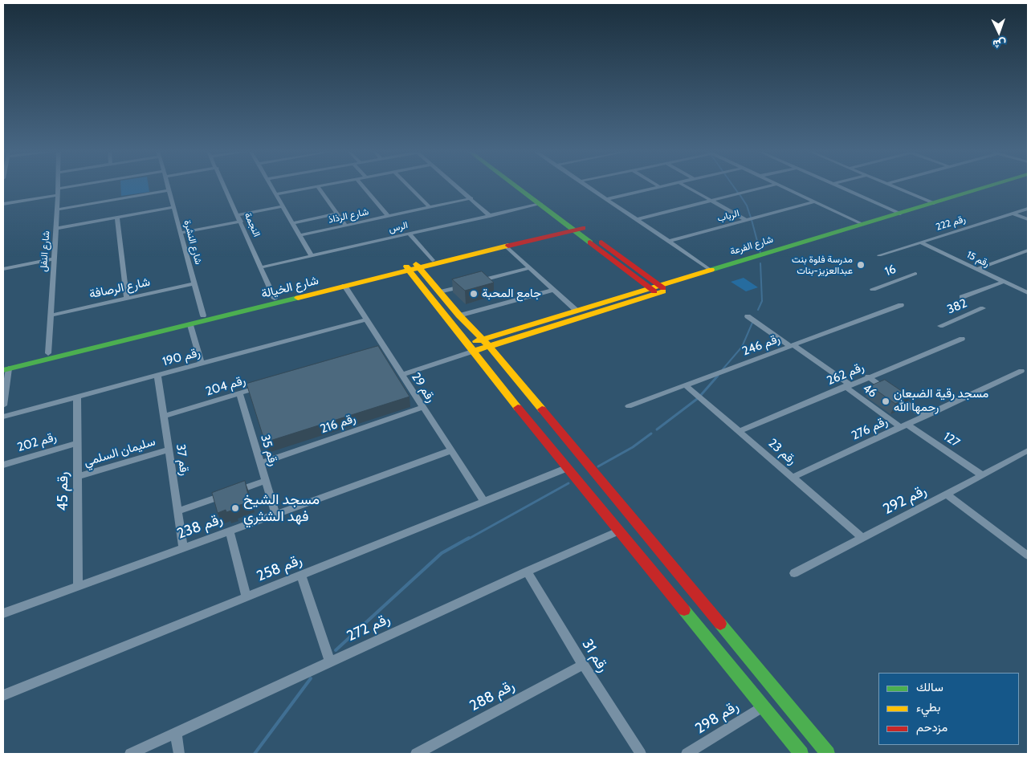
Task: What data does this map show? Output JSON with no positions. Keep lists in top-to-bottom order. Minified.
{"streets":{"street":["شارع الرذاذ","الرباب","رقم 222","النجمة","الرس","شارع النشرة","شارع الفرعة","شارع النفل","رقم 15","16","شارع الخيالة","شارع الرصافة","382","رقم 246","رقم 190","رقم 262","رقم 204","رقم 29","46","رقم 216","رقم 276","127","رقم 202","رقم 35","سليمان السلمي","رقم 23","رقم 37","رقم 45","رقم 292","رقم 238","رقم 258","رقم 272","رقم 31","رقم 288","رقم 298"]},"crossings":[["رقم 222","رقم 15"],["النجمة","الرس"],["النجمة","شارع الخيالة"],["شارع النشرة","شارع الخيالة"],["شارع النشرة","شارع الرصافة"],["شارع النفل","شارع الخيالة"],["شارع النفل","شارع الرصافة"],["شارع الخيالة","رقم 29"],["رقم 246","46"],["رقم 246","رقم 23"],["رقم 190","رقم 29"],["رقم 190","رقم 37"],["رقم 190","رقم 45"],["رقم 262","46"],["رقم 262","رقم 23"],["رقم 204","رقم 35"],["رقم 204","رقم 37"],["رقم 29","رقم 216"],["رقم 29","رقم 238"],["رقم 29","رقم 258"],["46","رقم 276"],["46","127"],["رقم 216","رقم 35"],["رقم 276","127"],["رقم 276","رقم 23"],["127","رقم 292"],["رقم 202","رقم 45"],["رقم 35","رقم 238"],["سليمان السلمي","رقم 37"],["سليمان السلمي","رقم 45"],["رقم 23","رقم 292"],["رقم 37","رقم 238"],["رقم 45","رقم 238"],["رقم 272","رقم 31"],["رقم 31","رقم 288"]],"places":["مدرسة فلوة بنت عبدالعزيز-بنات","جامع المحبة","مسجد رقية الضبعان رحمها الله","مسجد الشيخ فهد الشثري"],"legend":["سالك","بطيء","مزدحم"],"north":"bottom"}
